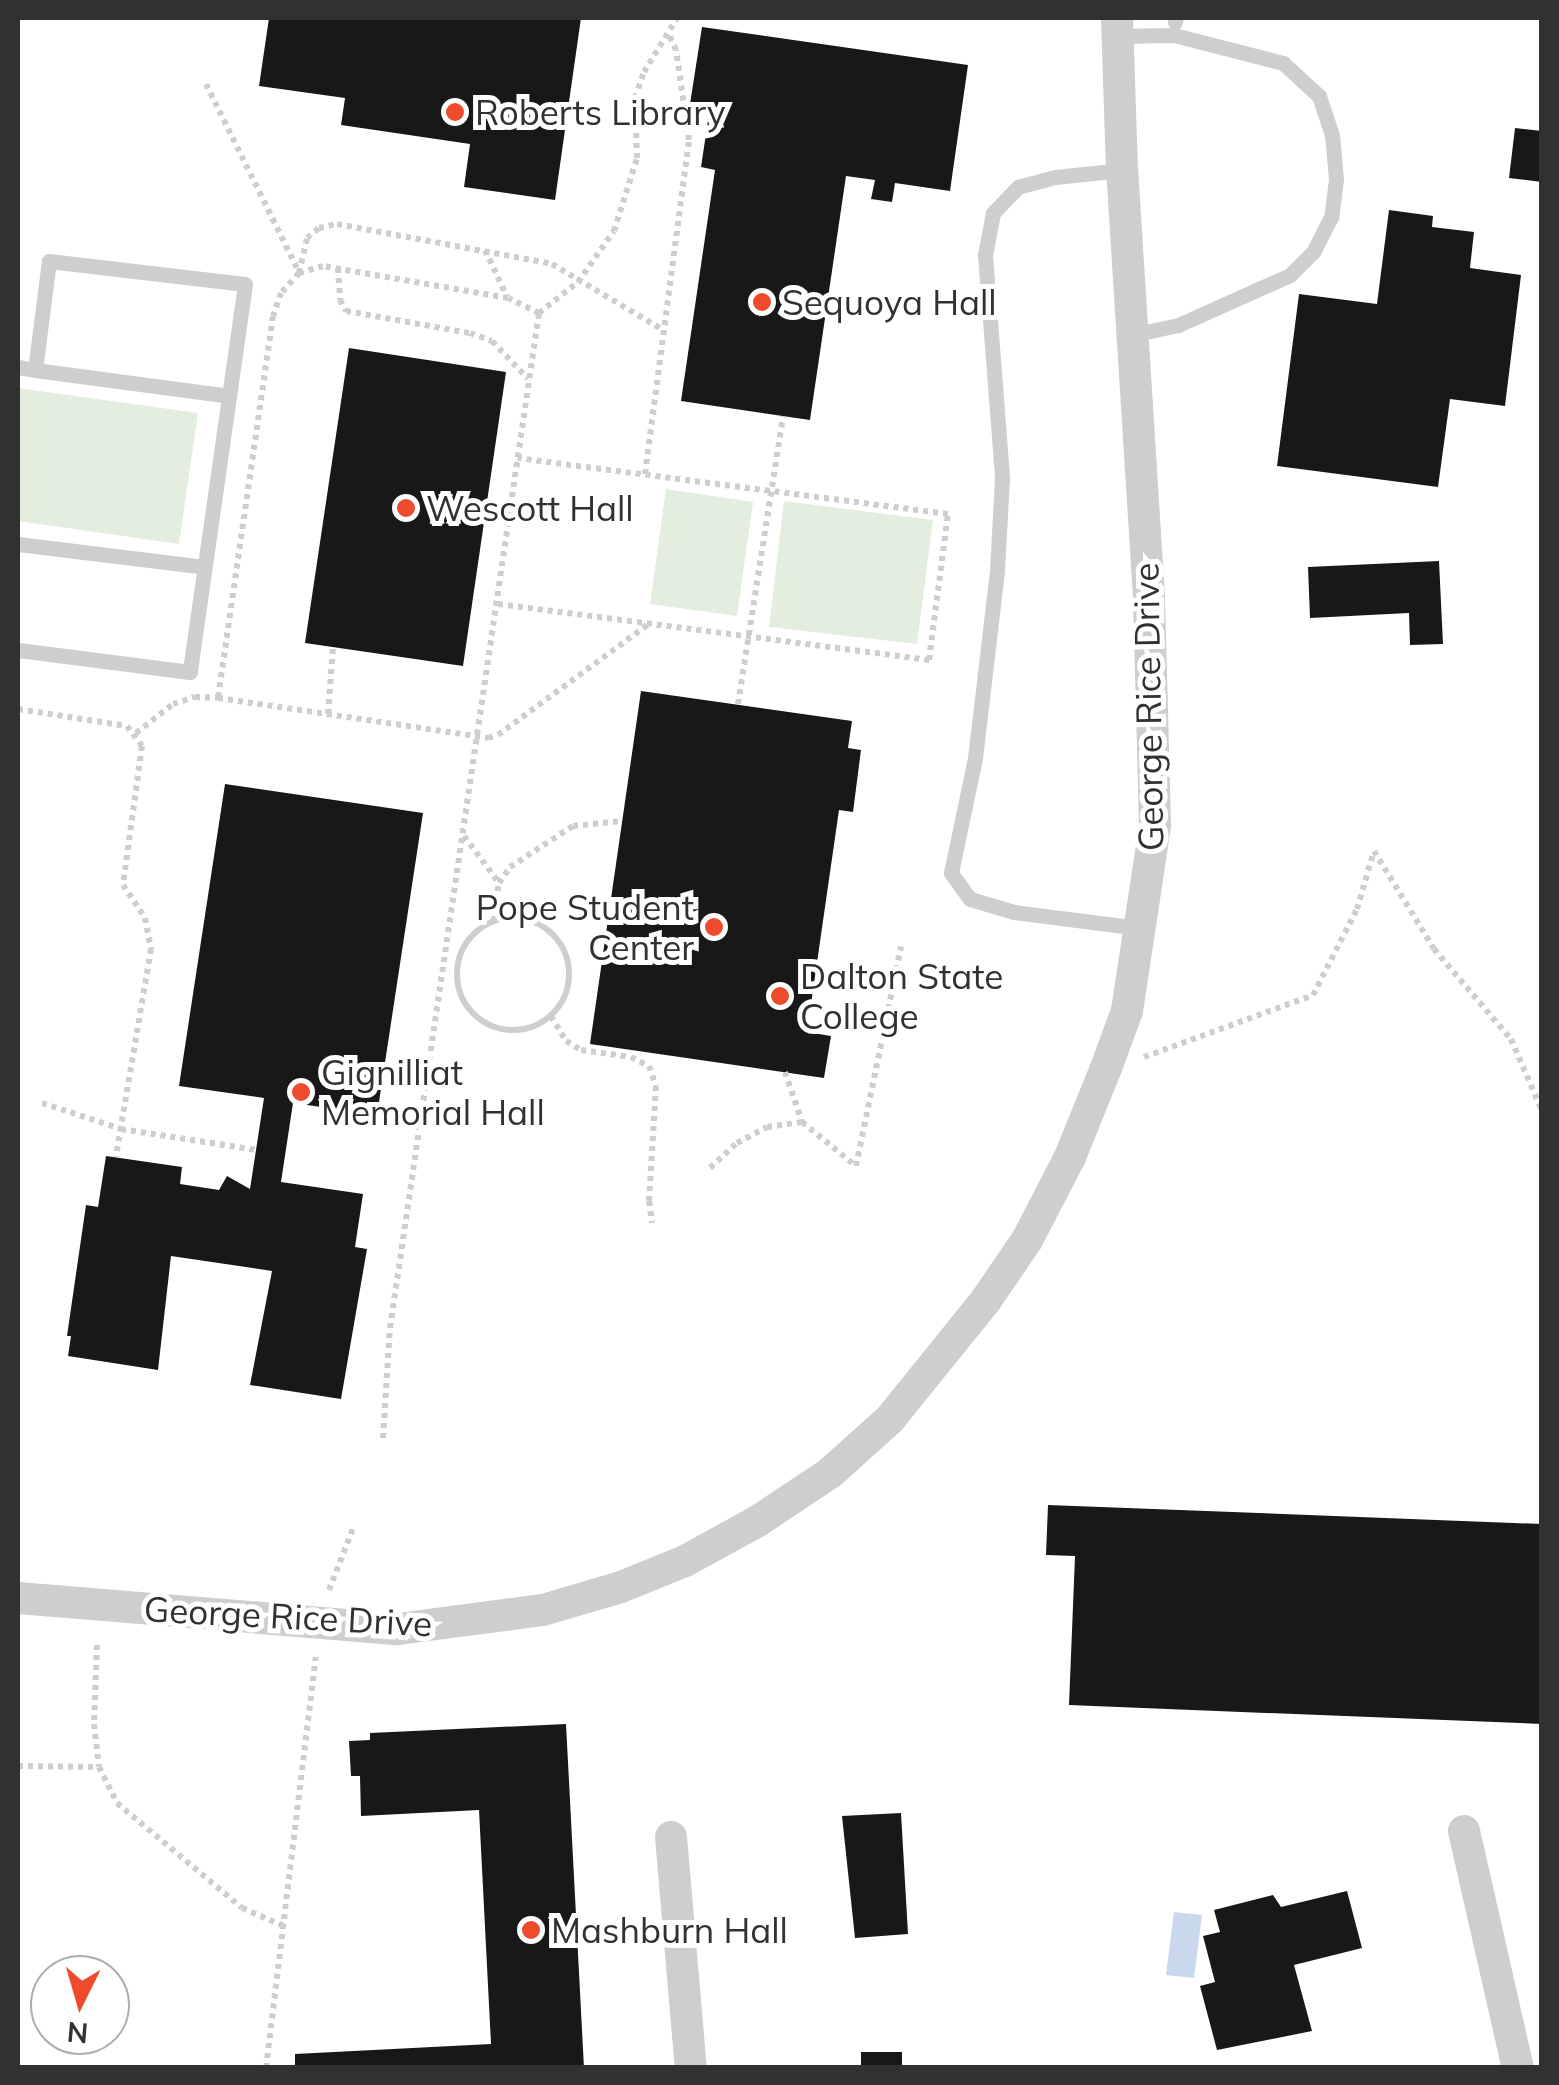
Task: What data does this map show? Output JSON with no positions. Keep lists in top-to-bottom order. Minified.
{"streets":{"street":["George Rice Drive"]},"places":["Roberts Library","Sequoya Hall","Wescott Hall","Pope Student Center","Dalton State College","Gignilliat Memorial Hall","Mashburn Hall"],"north":"bottom"}
